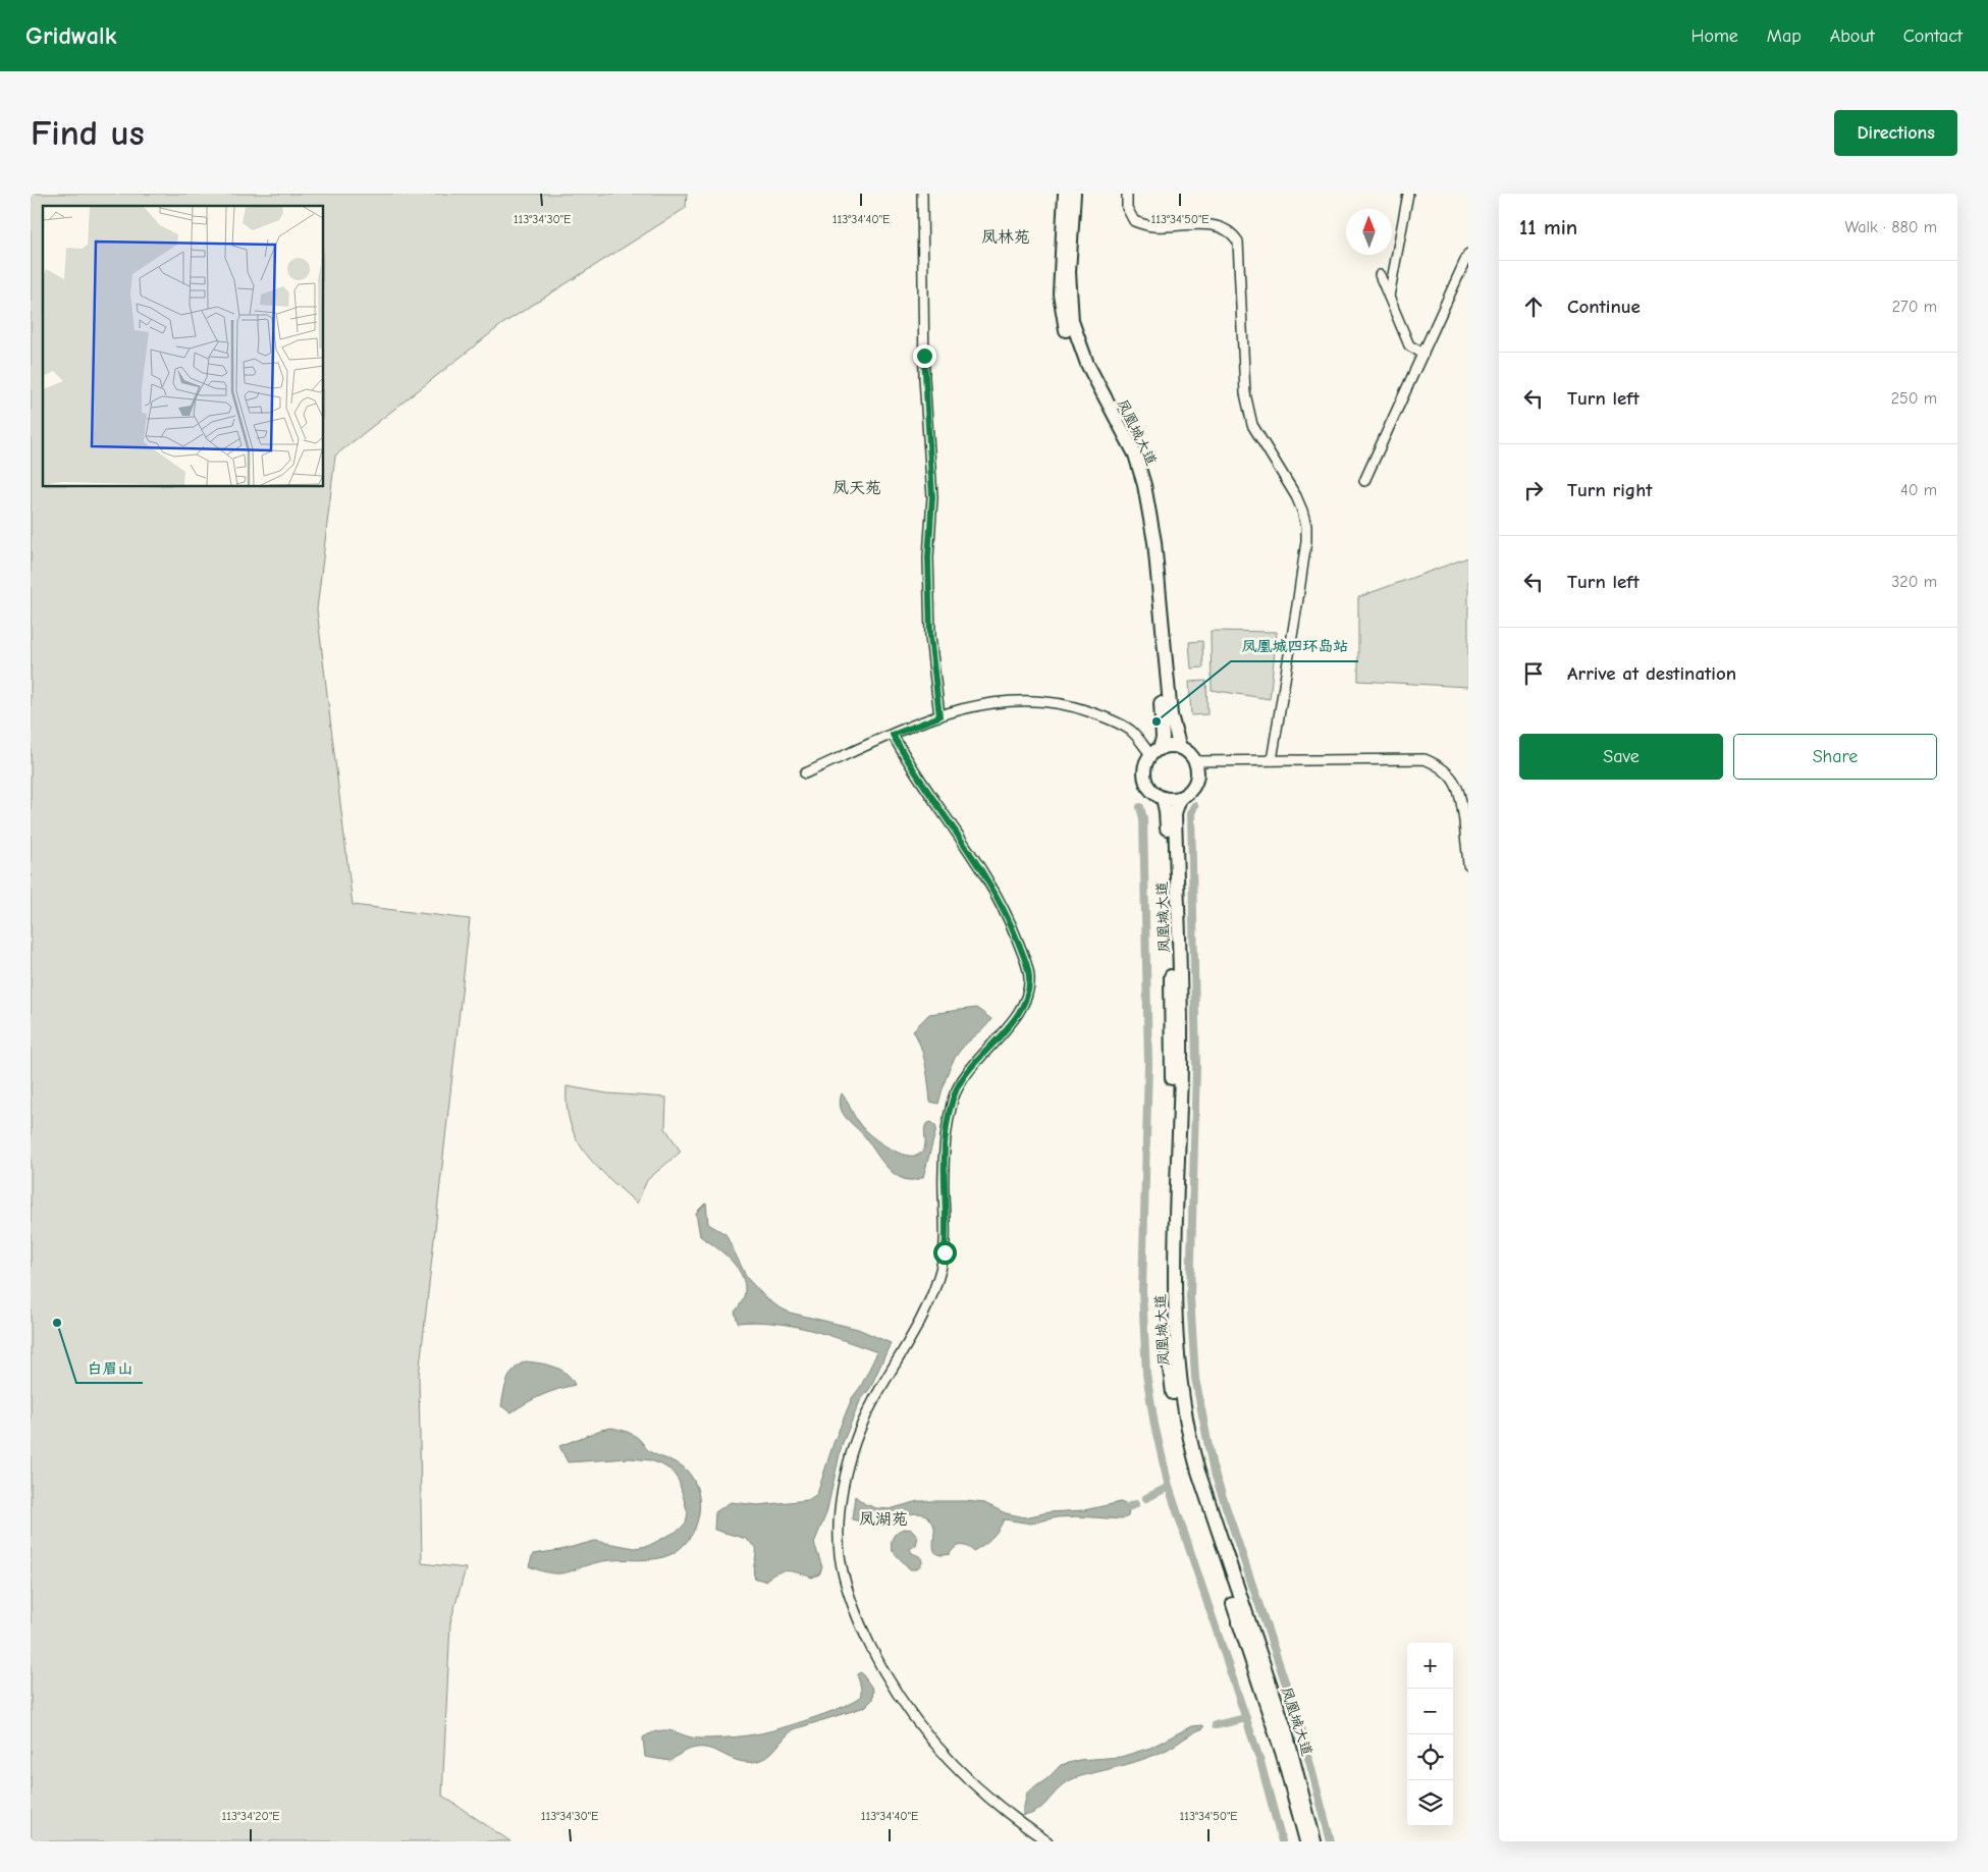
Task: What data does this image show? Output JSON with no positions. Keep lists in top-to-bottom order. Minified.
{"streets":{"main road":["凤凰城大道"]},"districts":["凤林苑","凤天苑","凤湖苑"],"places":["凤凰城四环岛站","白眉山"],"north":"top","page":{"header":"Gridwalk","nav":["Home","Map","About","Contact"],"buttons":["Directions",["Save","Share"]],"title":"Find us","heading":["11 min","Walk · 880 m"],"list":[["Continue","270 m"],["Turn left","250 m"],["Turn right","40 m"],["Turn left","320 m"],"Arrive at destination"],"map_buttons":["+","−"]},"coordinates":["113°34'30\"E","113°34'40\"E","113°34'50\"E","113°34'20\"E"]}
